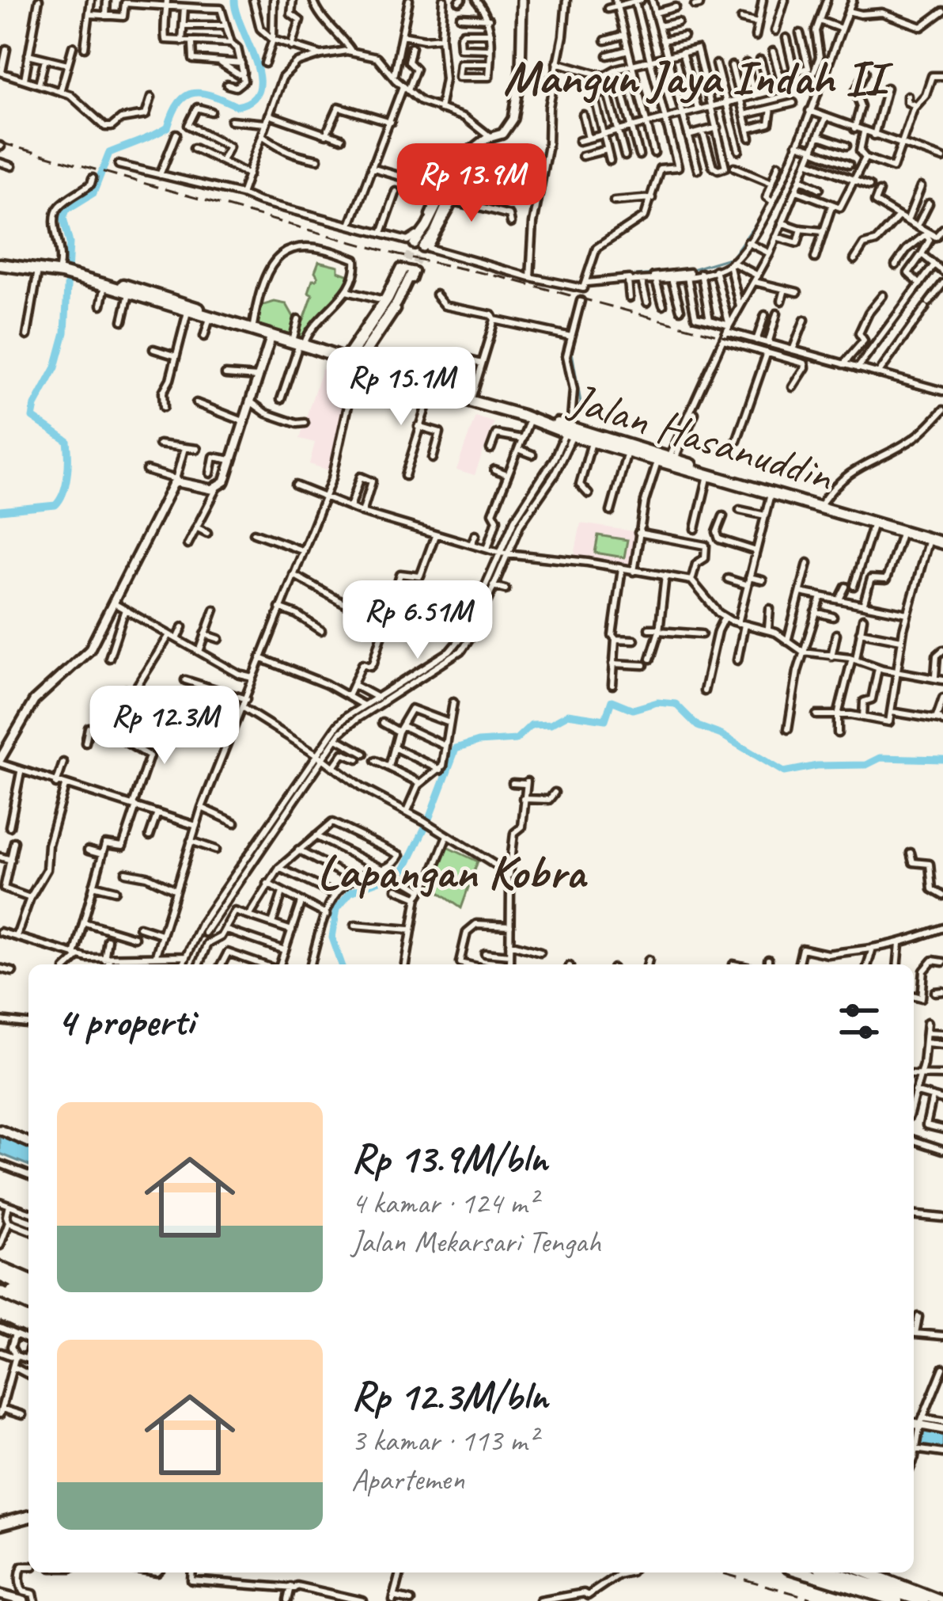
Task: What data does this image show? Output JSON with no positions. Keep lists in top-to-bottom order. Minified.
{"streets":{"highway":["Jalan Hasanuddin"]},"districts":["Mangun Jaya Indah II","Lapangan Kobra"],"page":{"price":["Rp 13.9M","Rp 15.1M","Rp 6.51M","Rp 12.3M"],"heading":"4 properti","list":[{"name":"Rp 13.9M/bln","note":"4 kamar · 124 m² · Jalan Mekarsari Tengah"},{"name":"Rp 12.3M/bln","note":"3 kamar · 113 m² · Apartemen"}]}}
